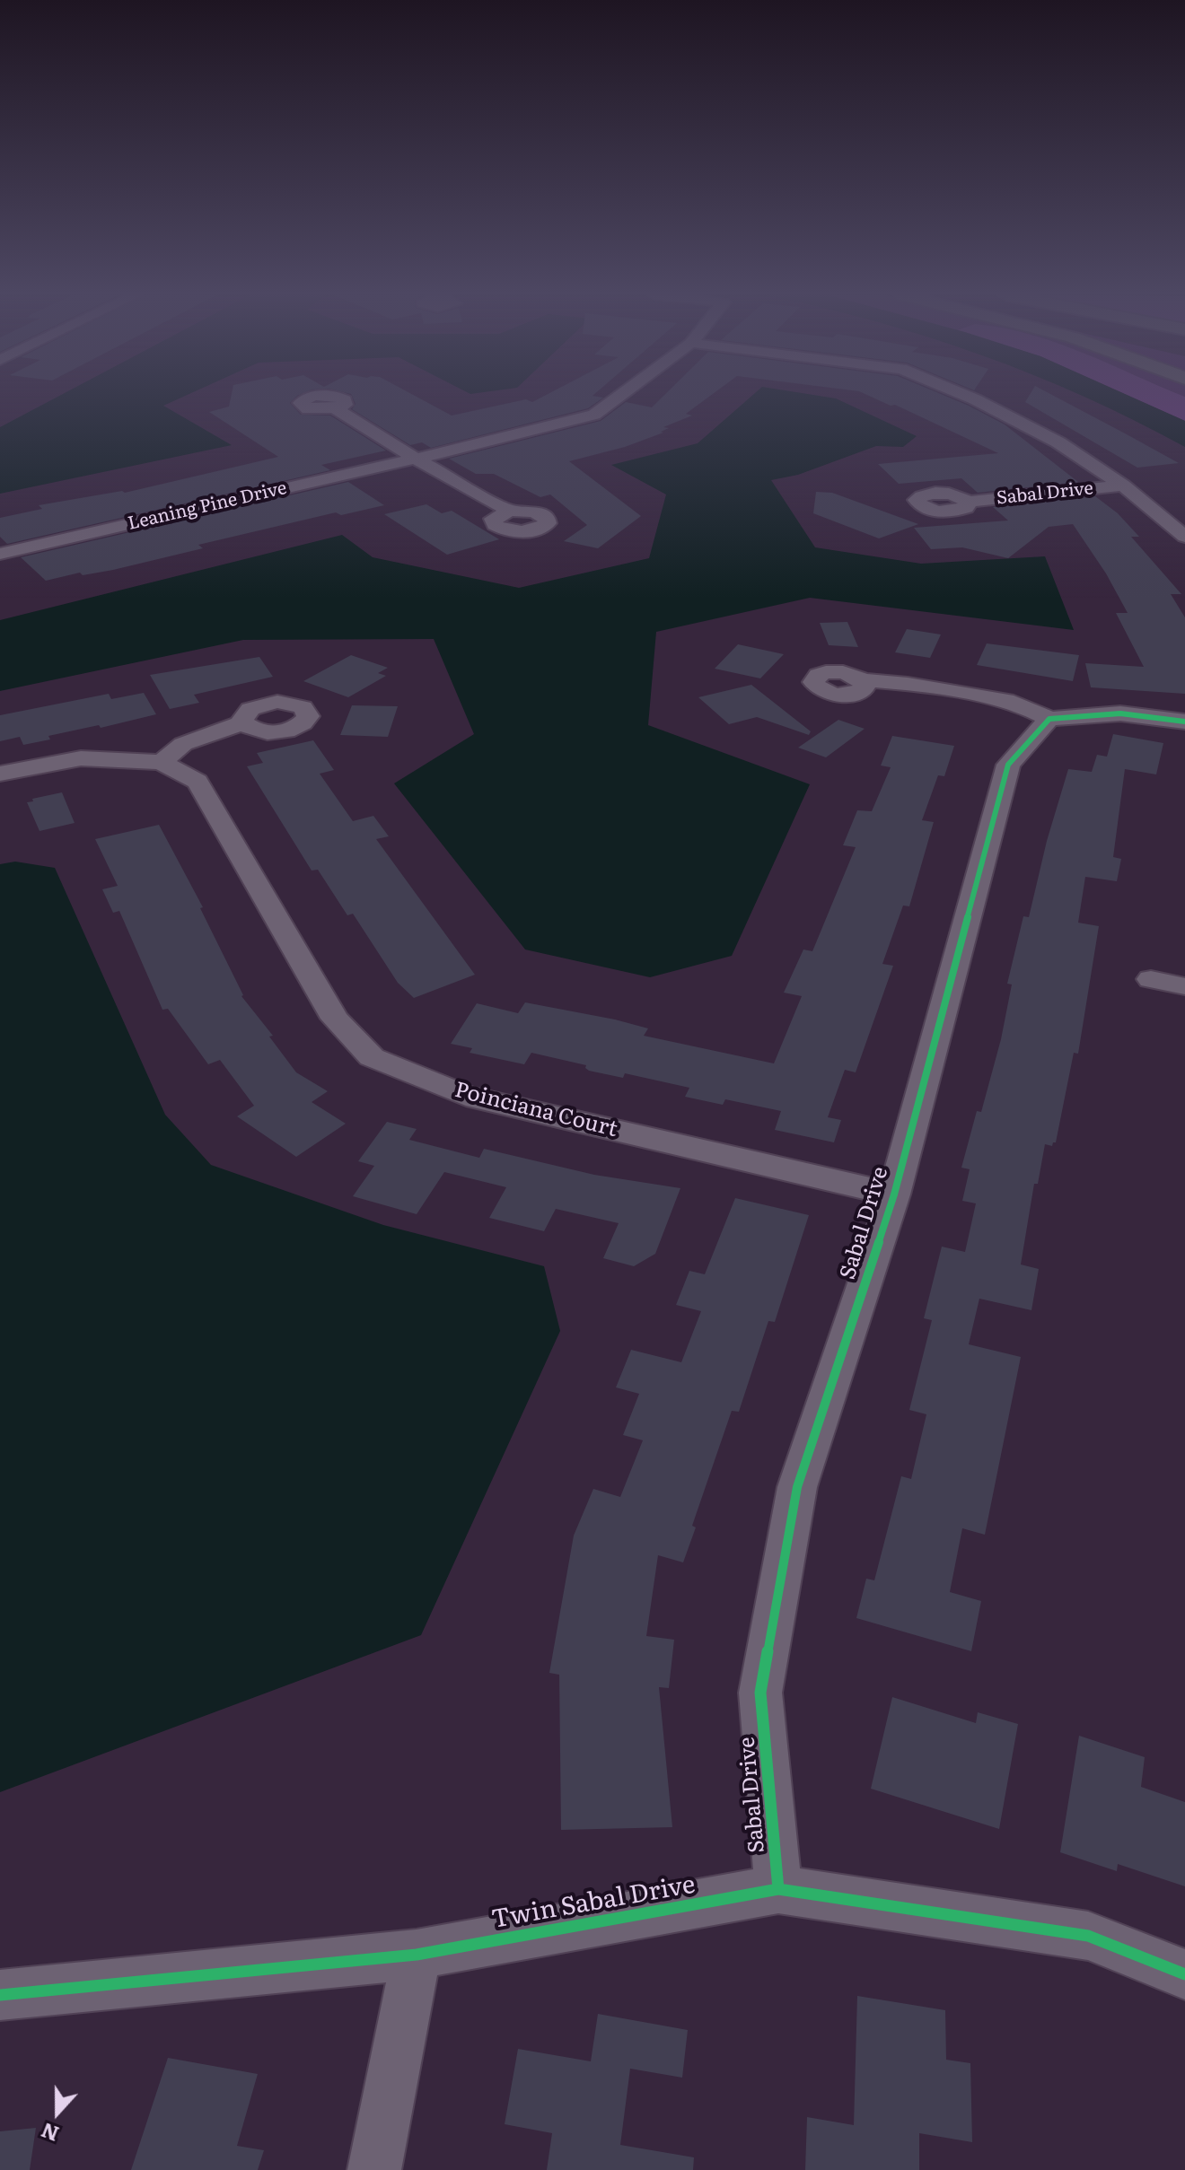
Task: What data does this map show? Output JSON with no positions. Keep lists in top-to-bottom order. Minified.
{"streets":{"street":["Sabal Drive","Leaning Pine Drive","Poinciana Court","Twin Sabal Drive"]},"crossings":[["Sabal Drive","Poinciana Court"],["Sabal Drive","Twin Sabal Drive"]],"north":"bottom"}
